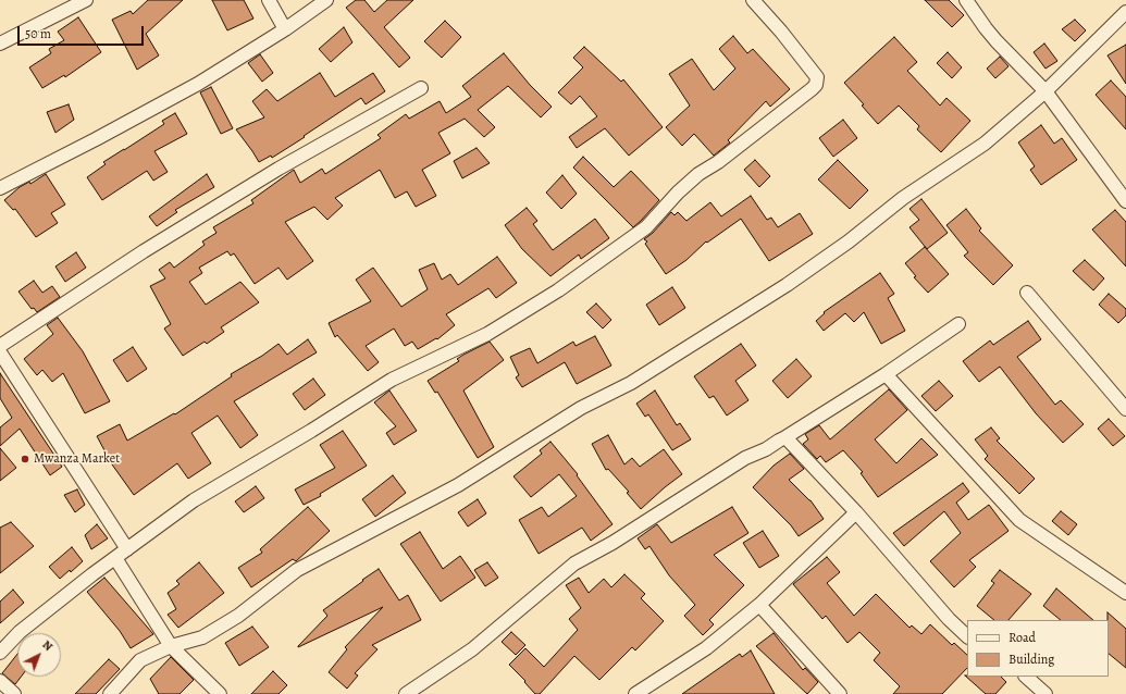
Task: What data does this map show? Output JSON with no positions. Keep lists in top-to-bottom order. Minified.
{"places":["Mwanza Market"],"legend":["Road","Building"],"scale_bar":"50 m","north":"top right"}
